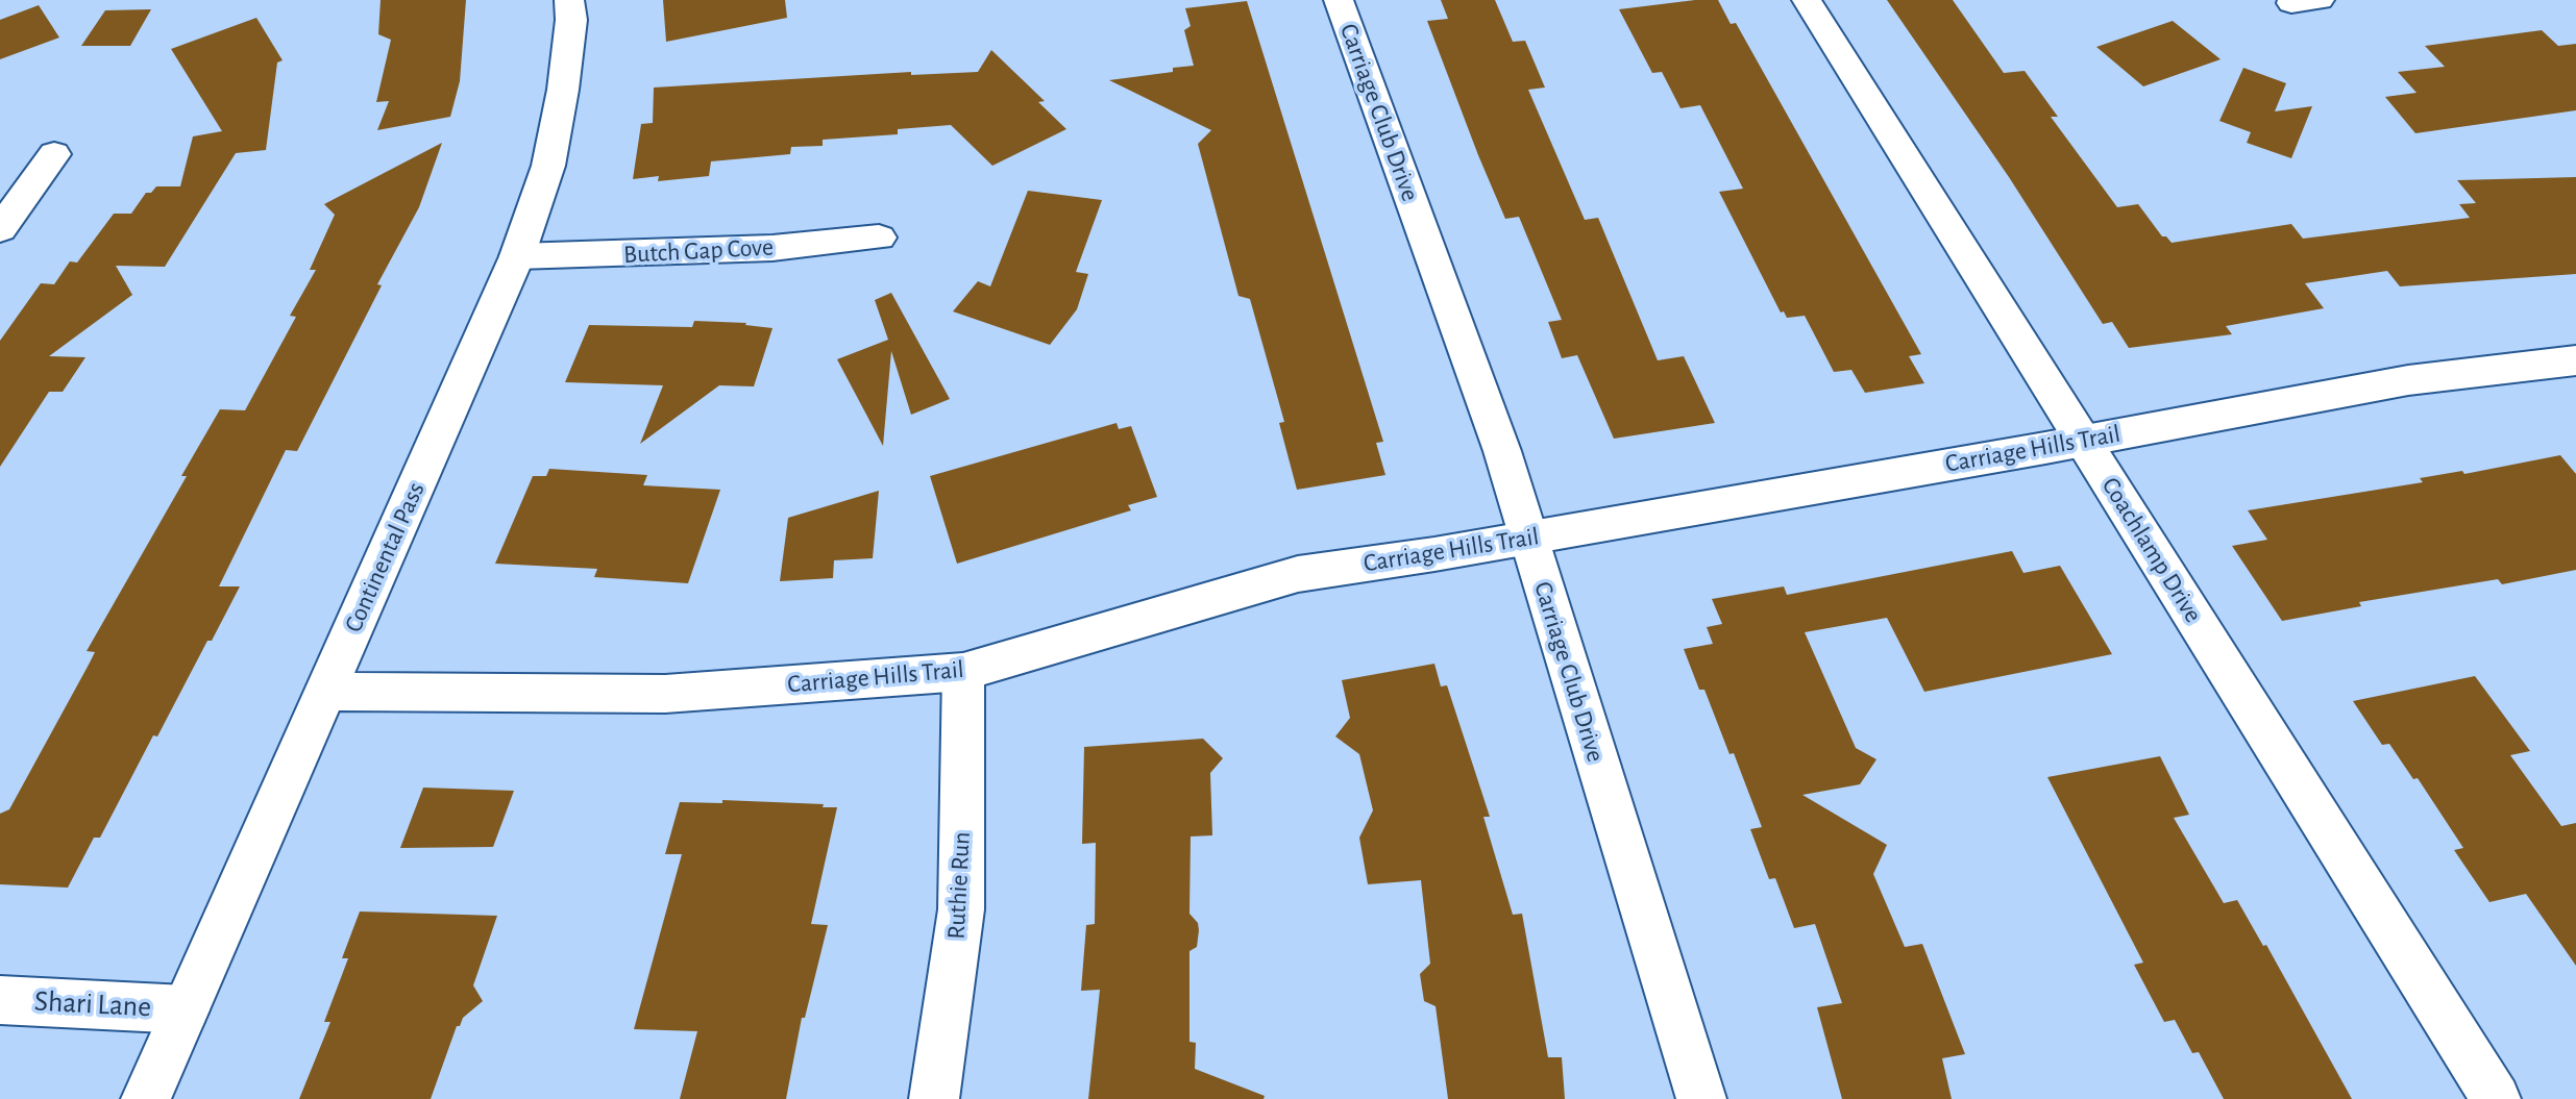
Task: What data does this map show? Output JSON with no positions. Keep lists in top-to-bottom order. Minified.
{"streets":{"street":["Carriage Club Drive","Butch Gap Cove","Carriage Hills Trail","Coachlamp Drive","Continental Pass","Ruthie Run","Shari Lane"]},"crossings":[["Carriage Club Drive","Carriage Hills Trail"],["Butch Gap Cove","Continental Pass"],["Carriage Hills Trail","Coachlamp Drive"],["Carriage Hills Trail","Continental Pass"],["Carriage Hills Trail","Ruthie Run"],["Continental Pass","Shari Lane"]]}
